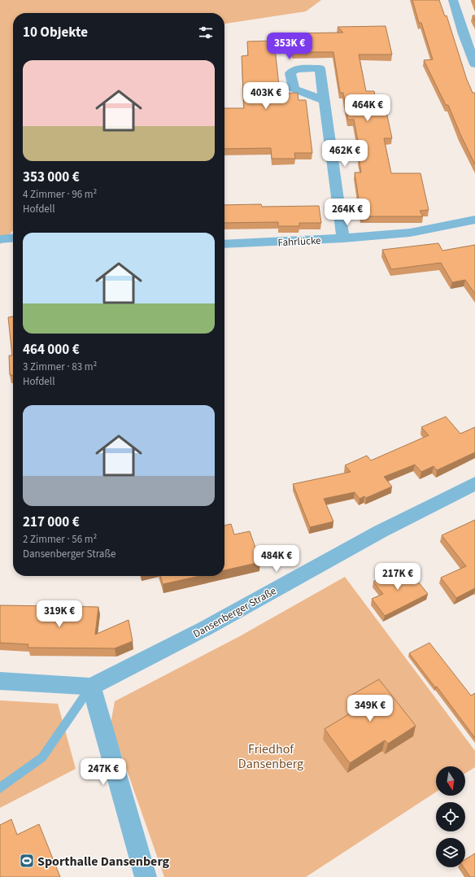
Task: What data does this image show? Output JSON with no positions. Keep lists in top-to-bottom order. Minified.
{"streets":{"street":["Fahrlücke","Dansenberger Straße"]},"parks":["Friedhof Dansenberg"],"places":{"sports":["Sporthalle Dansenberg"]},"north":"bottom","page":{"heading":"10 Objekte","price":["353K €","403K €","464K €","462K €","264K €","484K €","217K €","319K €","349K €","247K €"],"list":[{"name":"353 000 €","note":"4 Zimmer · 96 m² · Hofdell"},{"name":"464 000 €","note":"3 Zimmer · 83 m² · Hofdell"},{"name":"217 000 €","note":"2 Zimmer · 56 m² · Dansenberger Straße"}]}}
